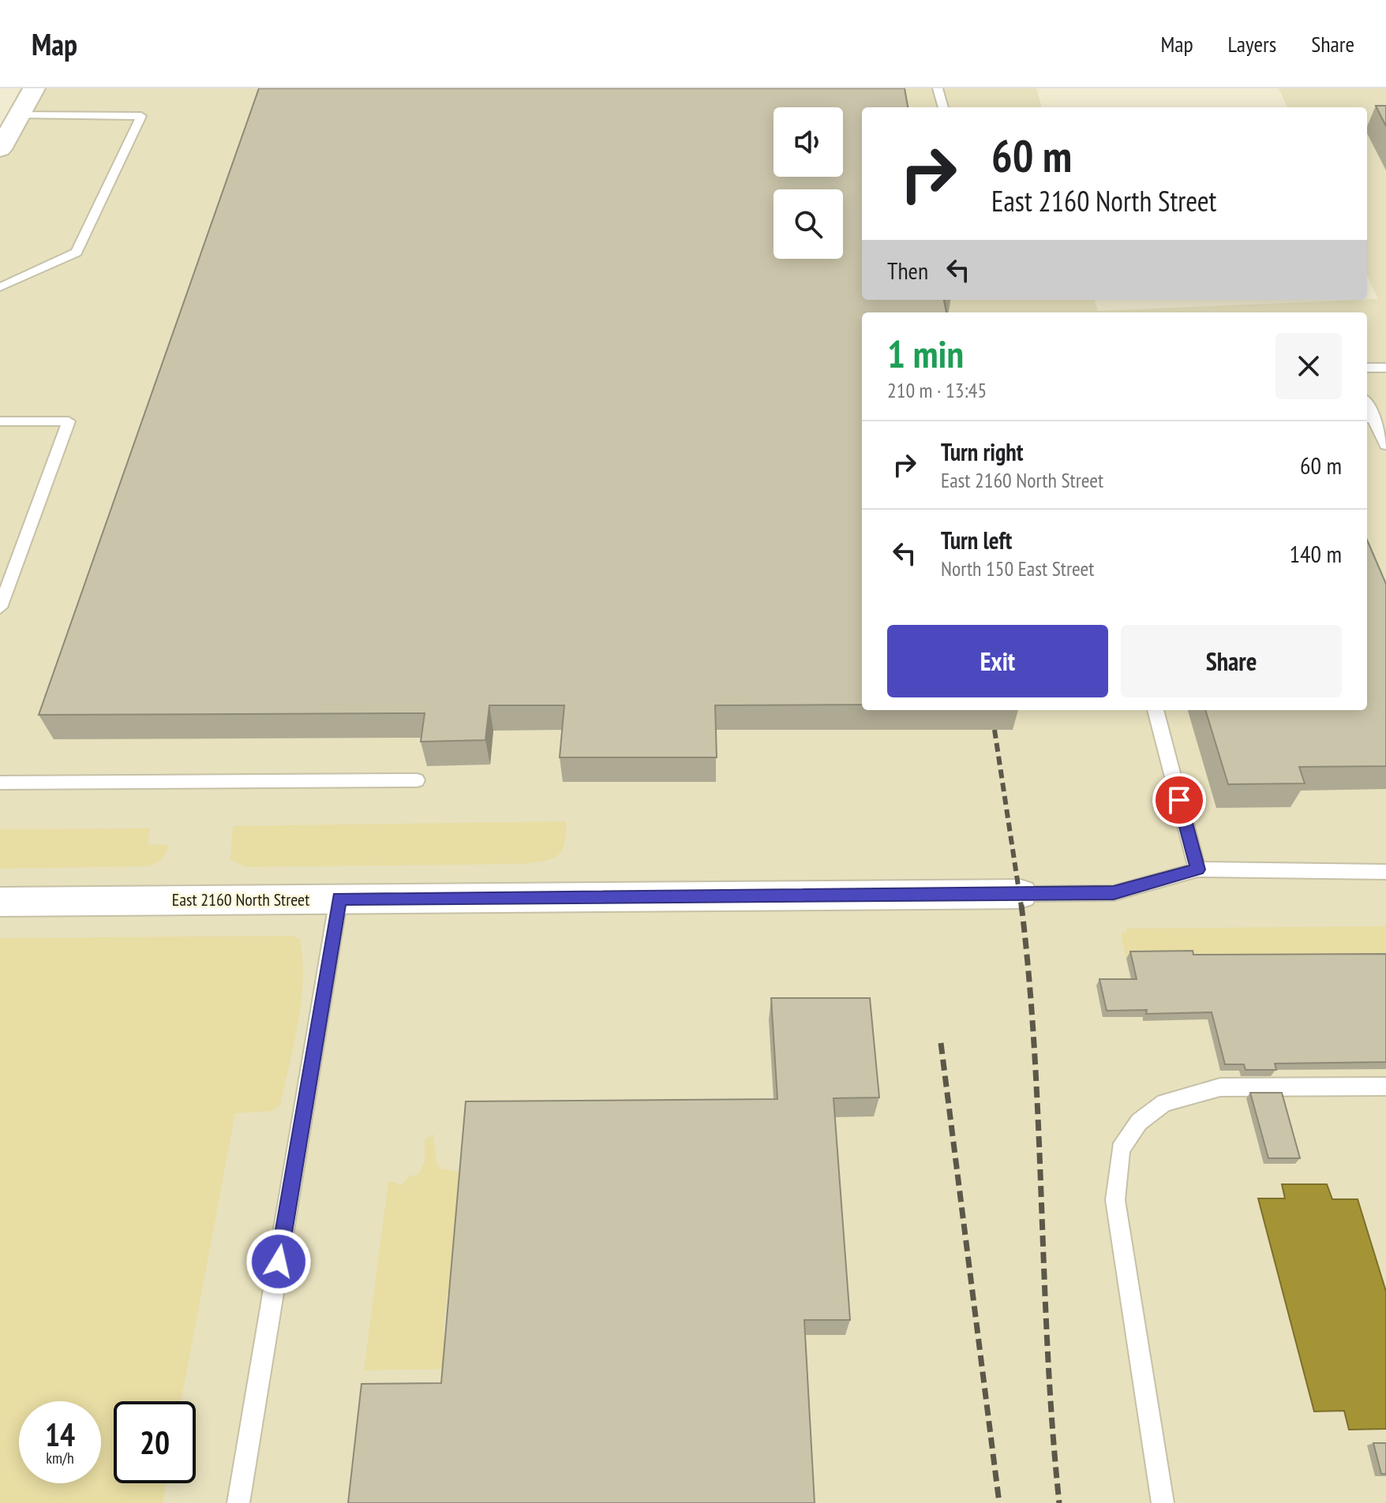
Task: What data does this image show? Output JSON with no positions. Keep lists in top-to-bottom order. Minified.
{"streets":{"street":["East 2160 North Street"]},"page":{"header":"Map","nav":["Map","Layers","Share"],"turn":["60 m","East 2160 North Street"],"then":"Then","heading":["1 min","210 m · 13:45"],"list":[{"name":"Turn right","note":"East 2160 North Street","value":"60 m"},{"name":"Turn left","note":"North 150 East Street","value":"140 m"}],"buttons":["Exit","Share"],"speed":"14 km/h","limit":"20"}}
